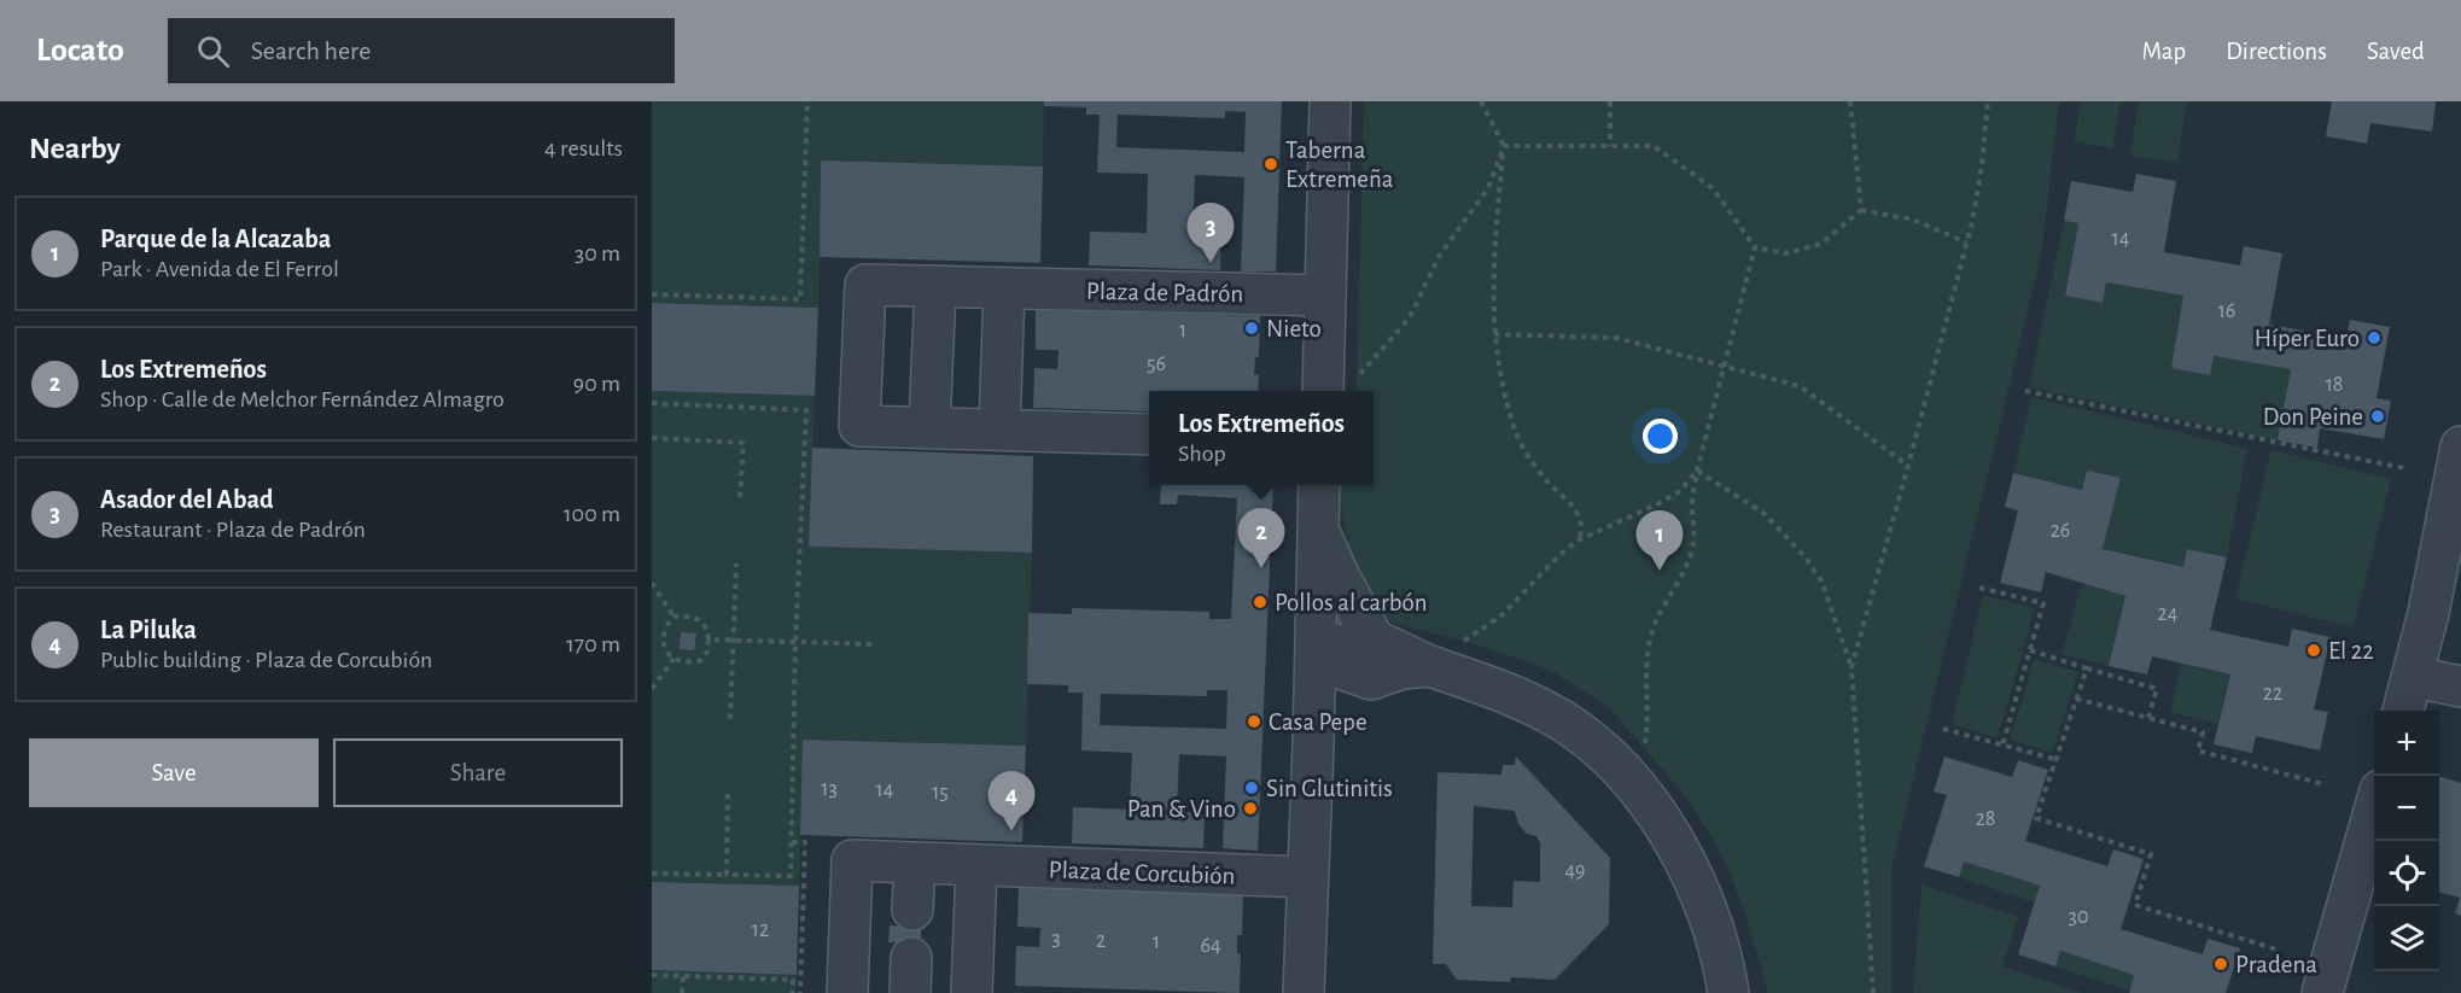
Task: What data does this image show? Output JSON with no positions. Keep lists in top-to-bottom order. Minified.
{"streets":{"street":["Plaza de Padrón","Plaza de Corcubión"]},"places":["Taberna Extremeña","Nieto","Híper Euro","Don Peine","Pollos al carbón","El 22","Casa Pepe","Sin Glutinitis","Pan & Vino","Pradena"],"house_numbers":["14","16","1","56","18","26","24","22","13","14","15","28","49","30","12","3","2","1","64"],"page":{"header":"Locato","search":"Search here","nav":["Map","Directions","Saved"],"heading":["Nearby","4 results"],"list":[{"mark":"1","name":"Parque de la Alcazaba","note":"Park · Avenida de El Ferrol","value":"30 m"},{"mark":"2","name":"Los Extremeños","note":"Shop · Calle de Melchor Fernández Almagro","value":"90 m"},{"mark":"3","name":"Asador del Abad","note":"Restaurant · Plaza de Padrón","value":"100 m"},{"mark":"4","name":"La Piluka","note":"Public building · Plaza de Corcubión","value":"170 m"}],"pins":["3","2","1","4"],"popup":["Los Extremeños","Shop"],"map_buttons":["+","−"],"buttons":["Save","Share"]}}
